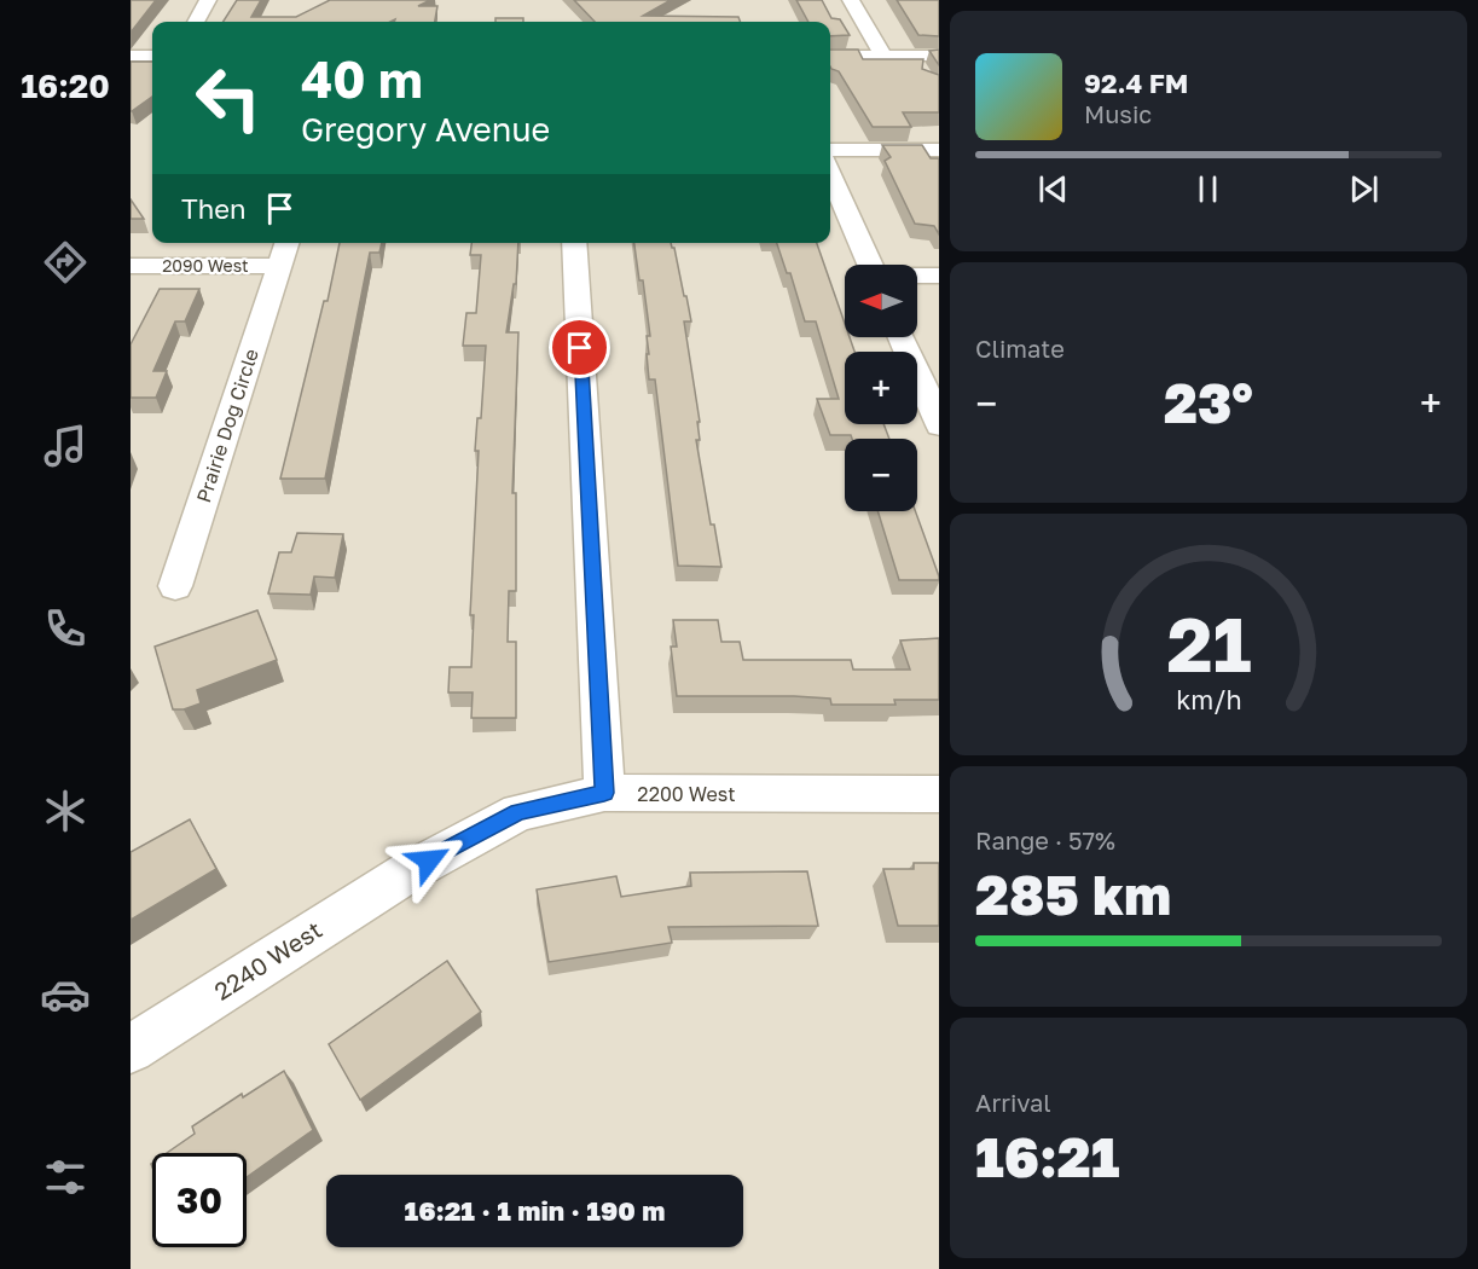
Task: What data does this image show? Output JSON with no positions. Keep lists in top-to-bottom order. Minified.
{"streets":{"street":["2090 West","Prairie Dog Circle","2200 West","2240 West"]},"crossings":[["2090 West","Prairie Dog Circle"],["2200 West","2240 West"]],"north":"left","page":{"tabs":"16:20","turn":["40 m","Gregory Avenue"],"song":["92.4 FM","Music"],"then":"Then","tile":["Climate",["Range · 57%","285 km"],["Arrival","16:21"]],"map_buttons":["+","−"],"heat":["−","23°","+"],"limit":"30","trip":"16:21 · 1 min · 190 m","gauge":["21","km/h"]}}
